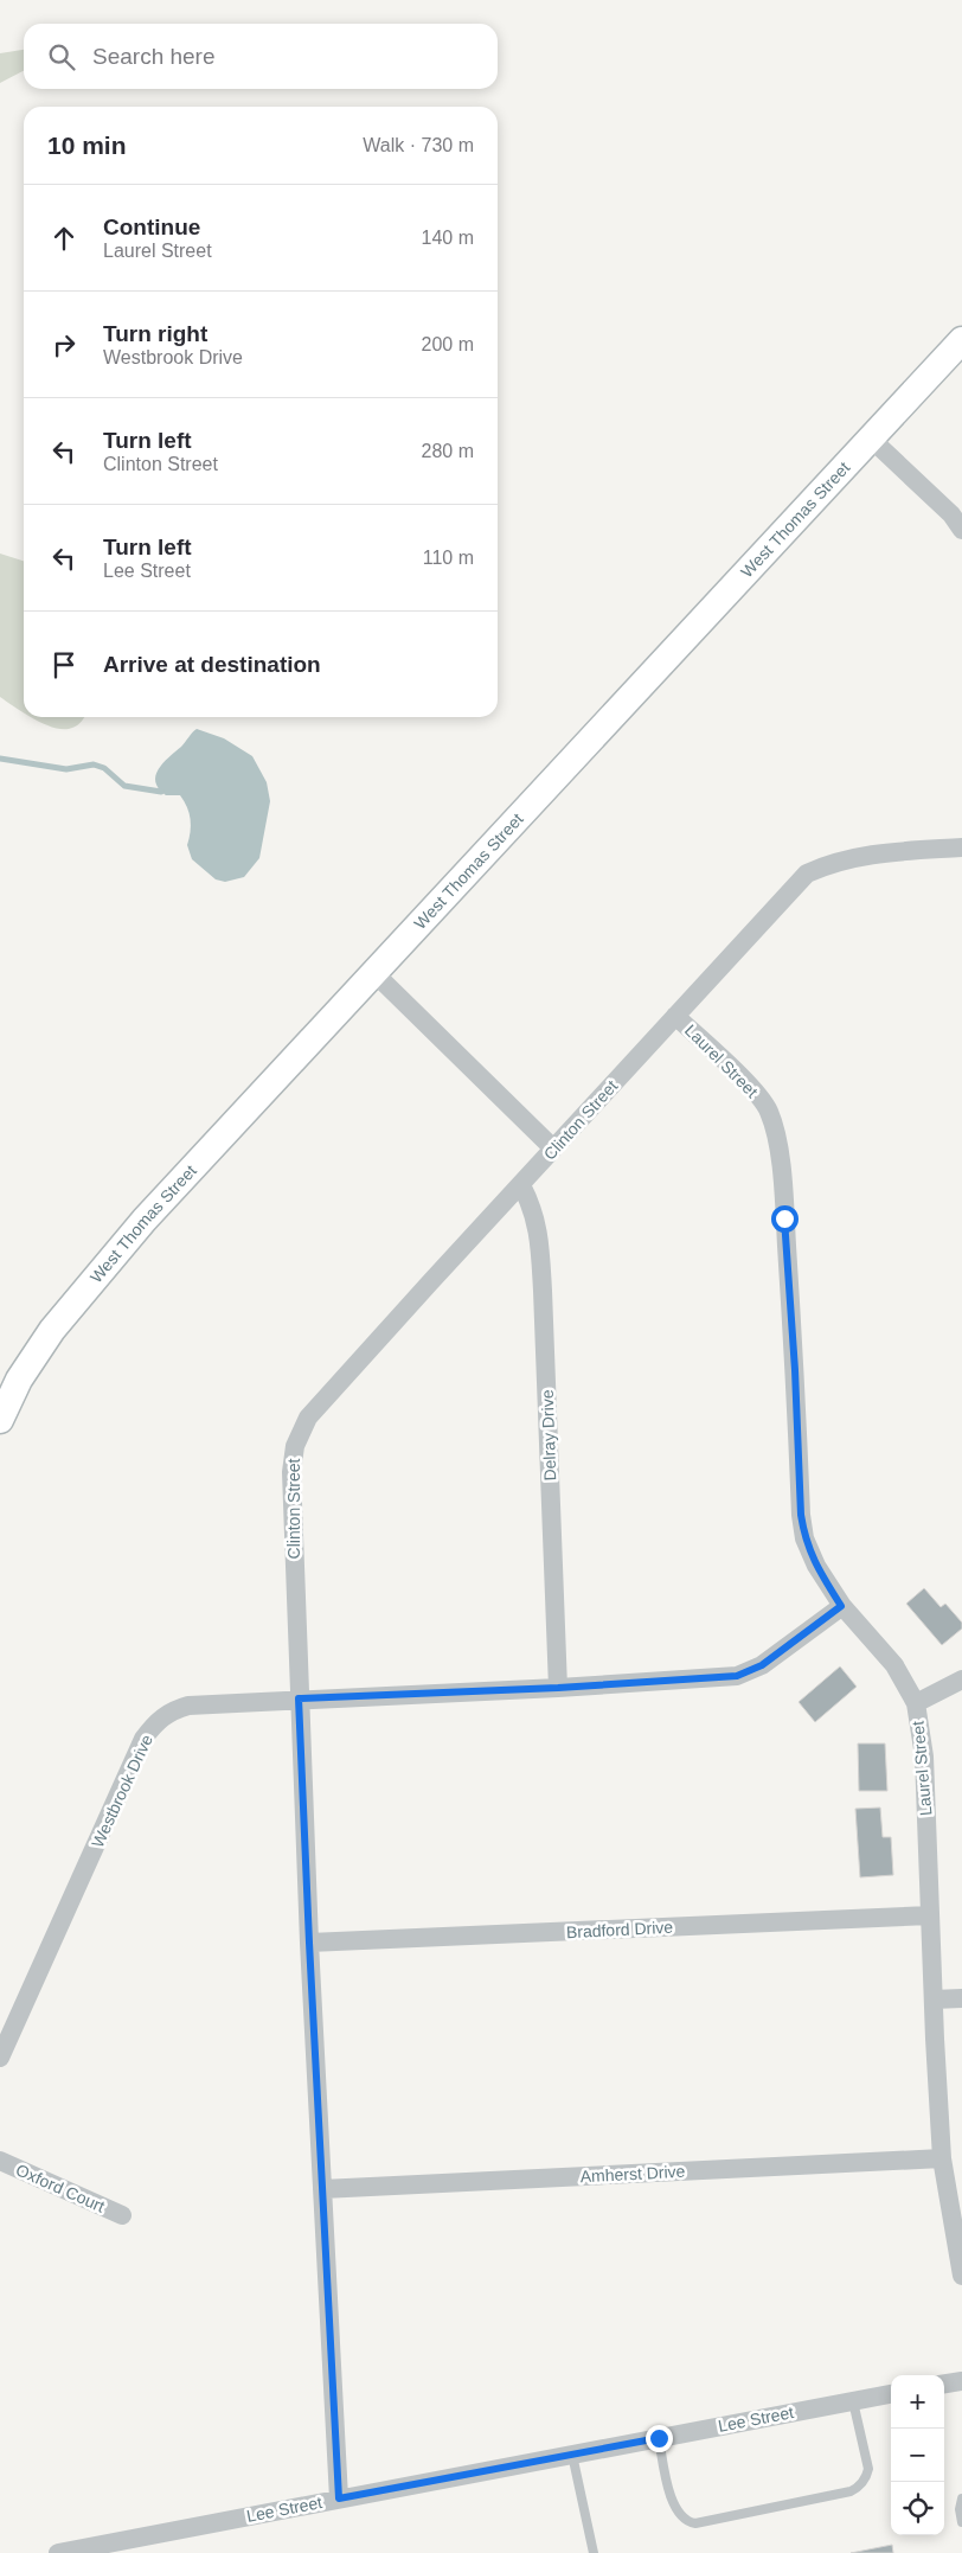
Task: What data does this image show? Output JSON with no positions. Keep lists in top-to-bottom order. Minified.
{"streets":{"street":["West Thomas Street","Laurel Street","Clinton Street","Delray Drive","Westbrook Drive","Bradford Drive","Amherst Drive","Oxford Court","Lee Street"]},"crossings":[["Laurel Street","Clinton Street"],["Laurel Street","Westbrook Drive"],["Laurel Street","Bradford Drive"],["Laurel Street","Amherst Drive"],["Clinton Street","Delray Drive"],["Clinton Street","Westbrook Drive"],["Clinton Street","Bradford Drive"],["Clinton Street","Amherst Drive"],["Clinton Street","Lee Street"],["Delray Drive","Westbrook Drive"]],"page":{"search":"Search here","heading":["10 min","Walk · 730 m"],"list":[["Continue","Laurel Street","140 m"],["Turn right","Westbrook Drive","200 m"],["Turn left","Clinton Street","280 m"],["Turn left","Lee Street","110 m"],"Arrive at destination"],"map_buttons":["+","−"]}}
